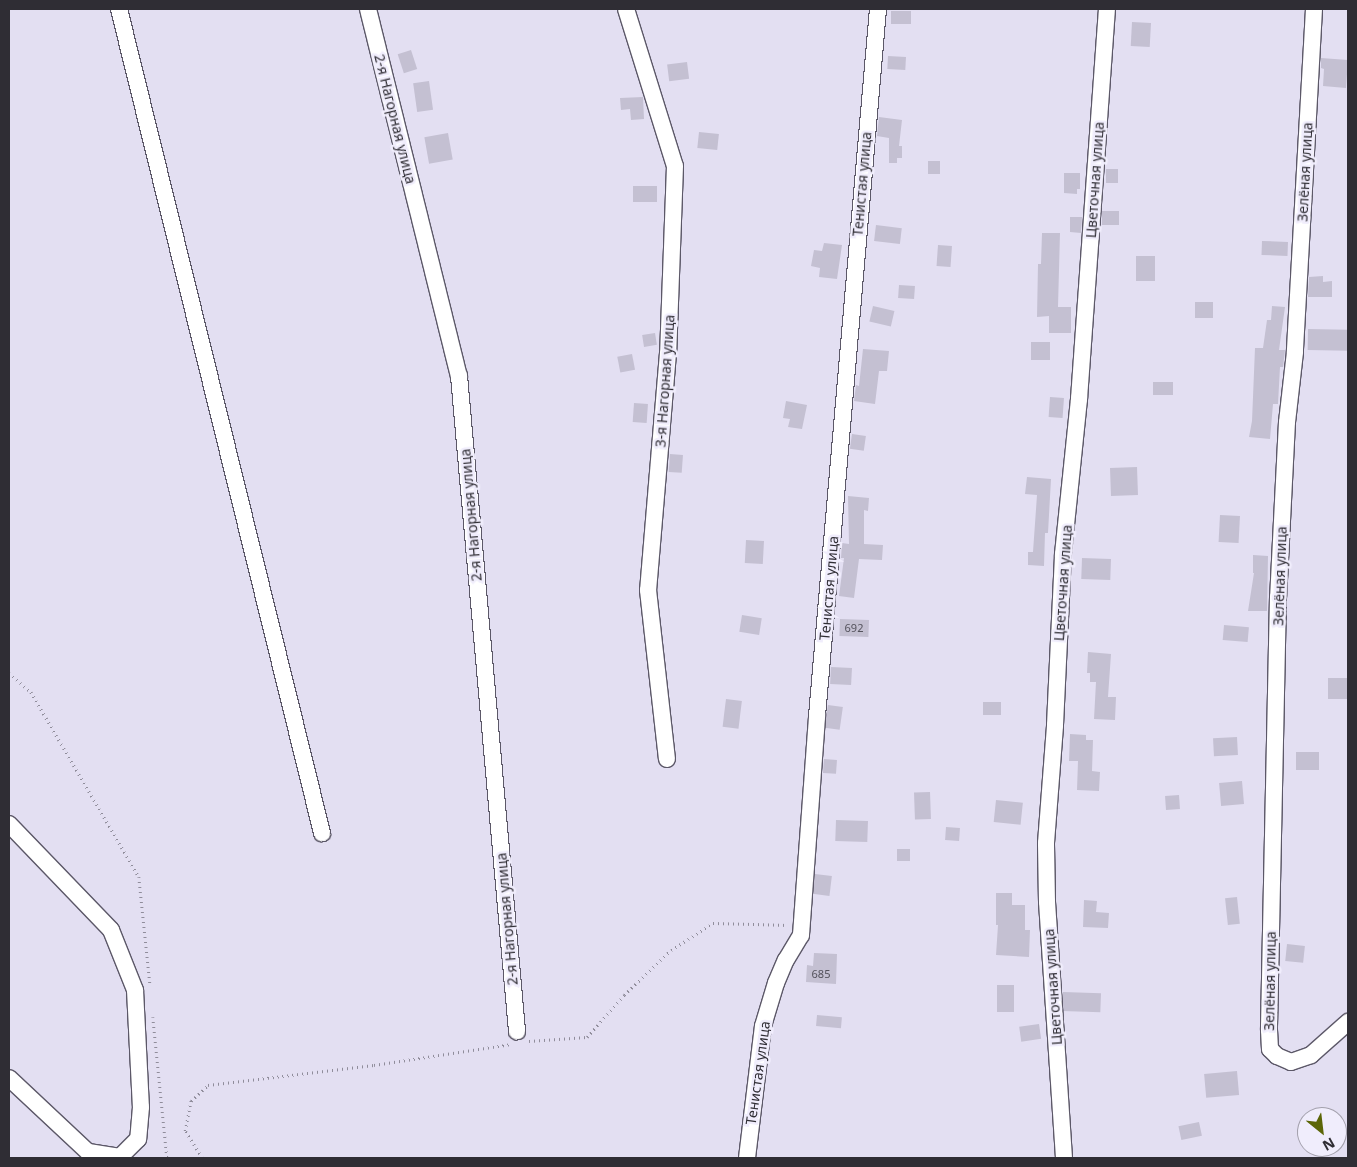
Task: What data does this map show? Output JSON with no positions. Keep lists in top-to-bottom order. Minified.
{"streets":{"street":["2-я Нагорная улица","Зелёная улица","Цветочная улица","Тенистая улица","3-я Нагорная улица"]},"house_numbers":["692","685"],"north":"bottom right"}
